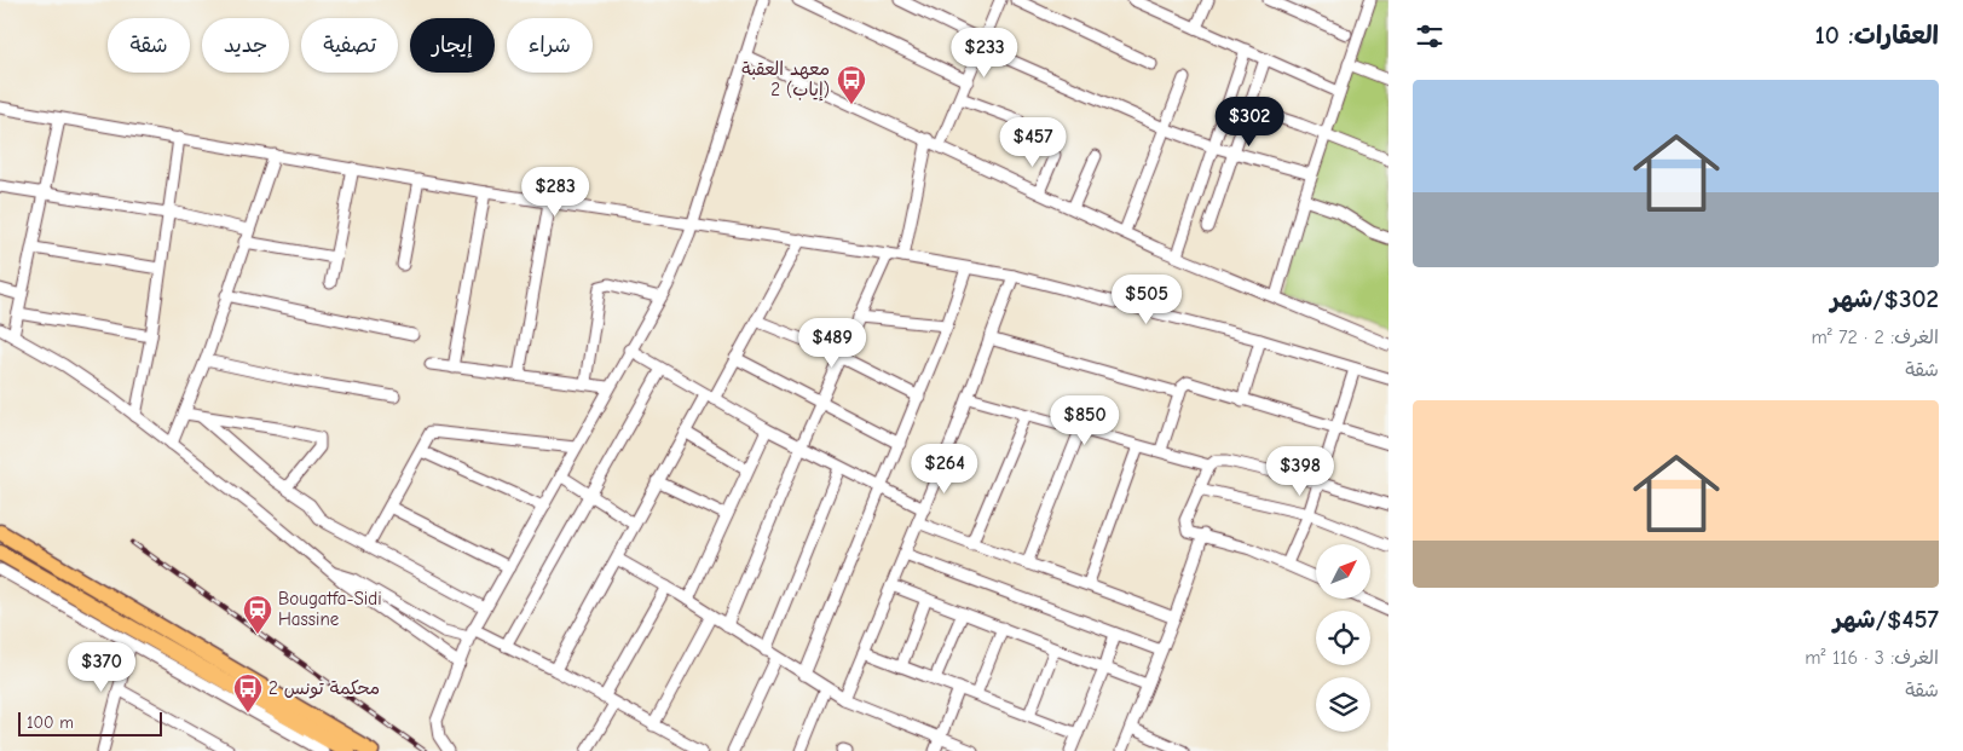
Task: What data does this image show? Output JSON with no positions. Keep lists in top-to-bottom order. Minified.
{"places":{"bus stop":["معهد العقبة 2 (إياب)","محكمة تونس 2"],"station":["Bougatfa-Sidi Hassine"]},"scale_bar":"100 m","north":"top right","page":{"heading":"العقارات: 10","chip":["شراء","إيجار","تصفية","جديد","شقة"],"price":["$233","$302","$457","$283","$505","$489","$850","$264","$398","$370"],"list":[{"name":"$302/شهر","note":"الغرف: 2 · 72 m² · شقة"},{"name":"$457/شهر","note":"الغرف: 3 · 116 m² · شقة"}],"scale":"100 m"}}
